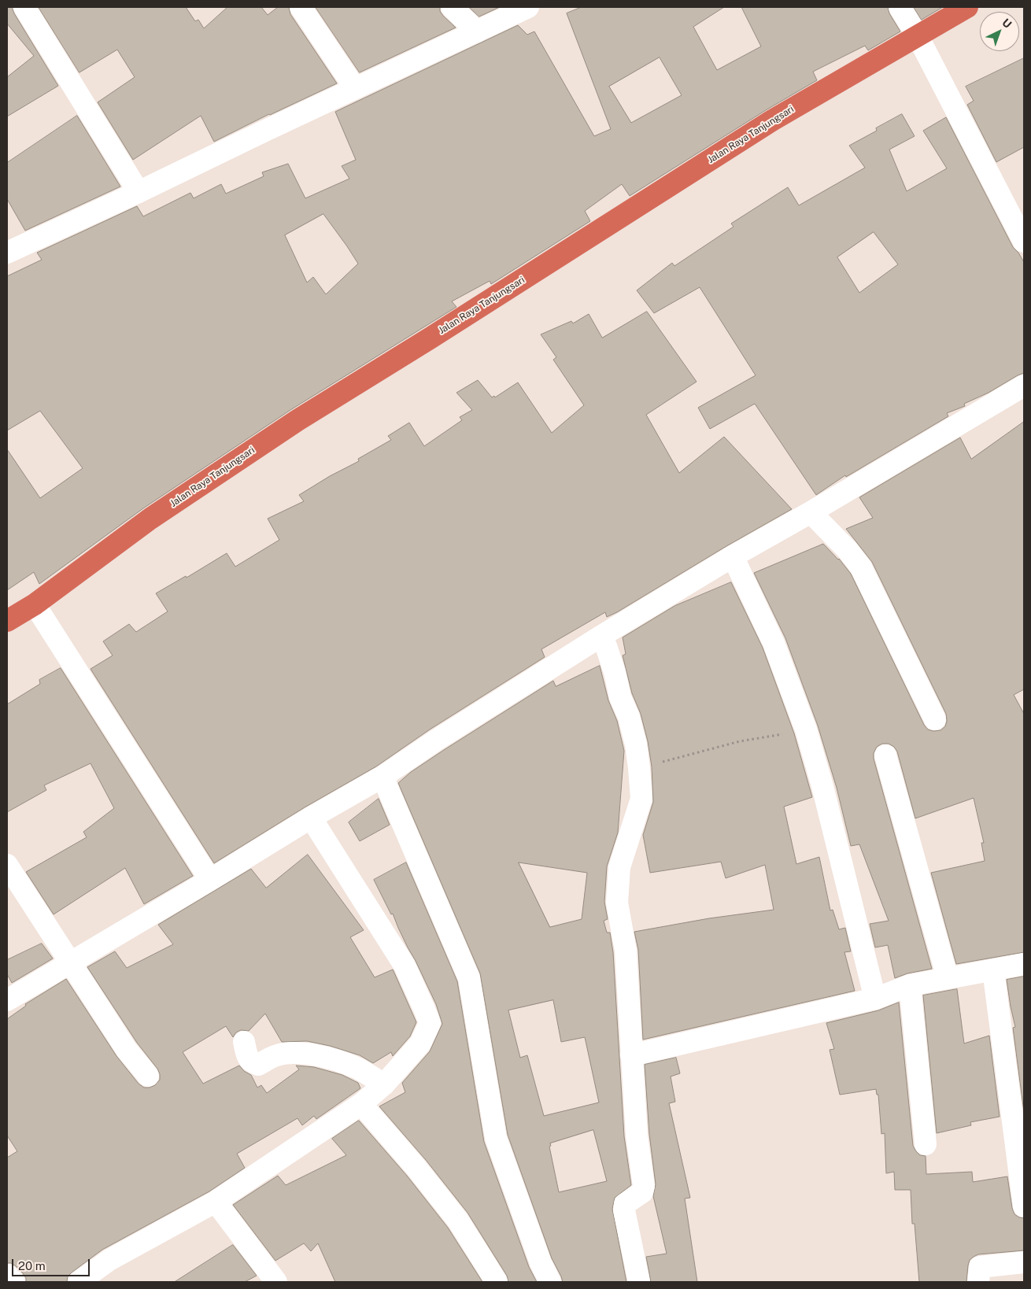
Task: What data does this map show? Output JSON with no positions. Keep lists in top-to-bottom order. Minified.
{"streets":{"highway":["Jalan Raya Tanjungsari"]},"scale_bar":"20 m","north":"top right"}
